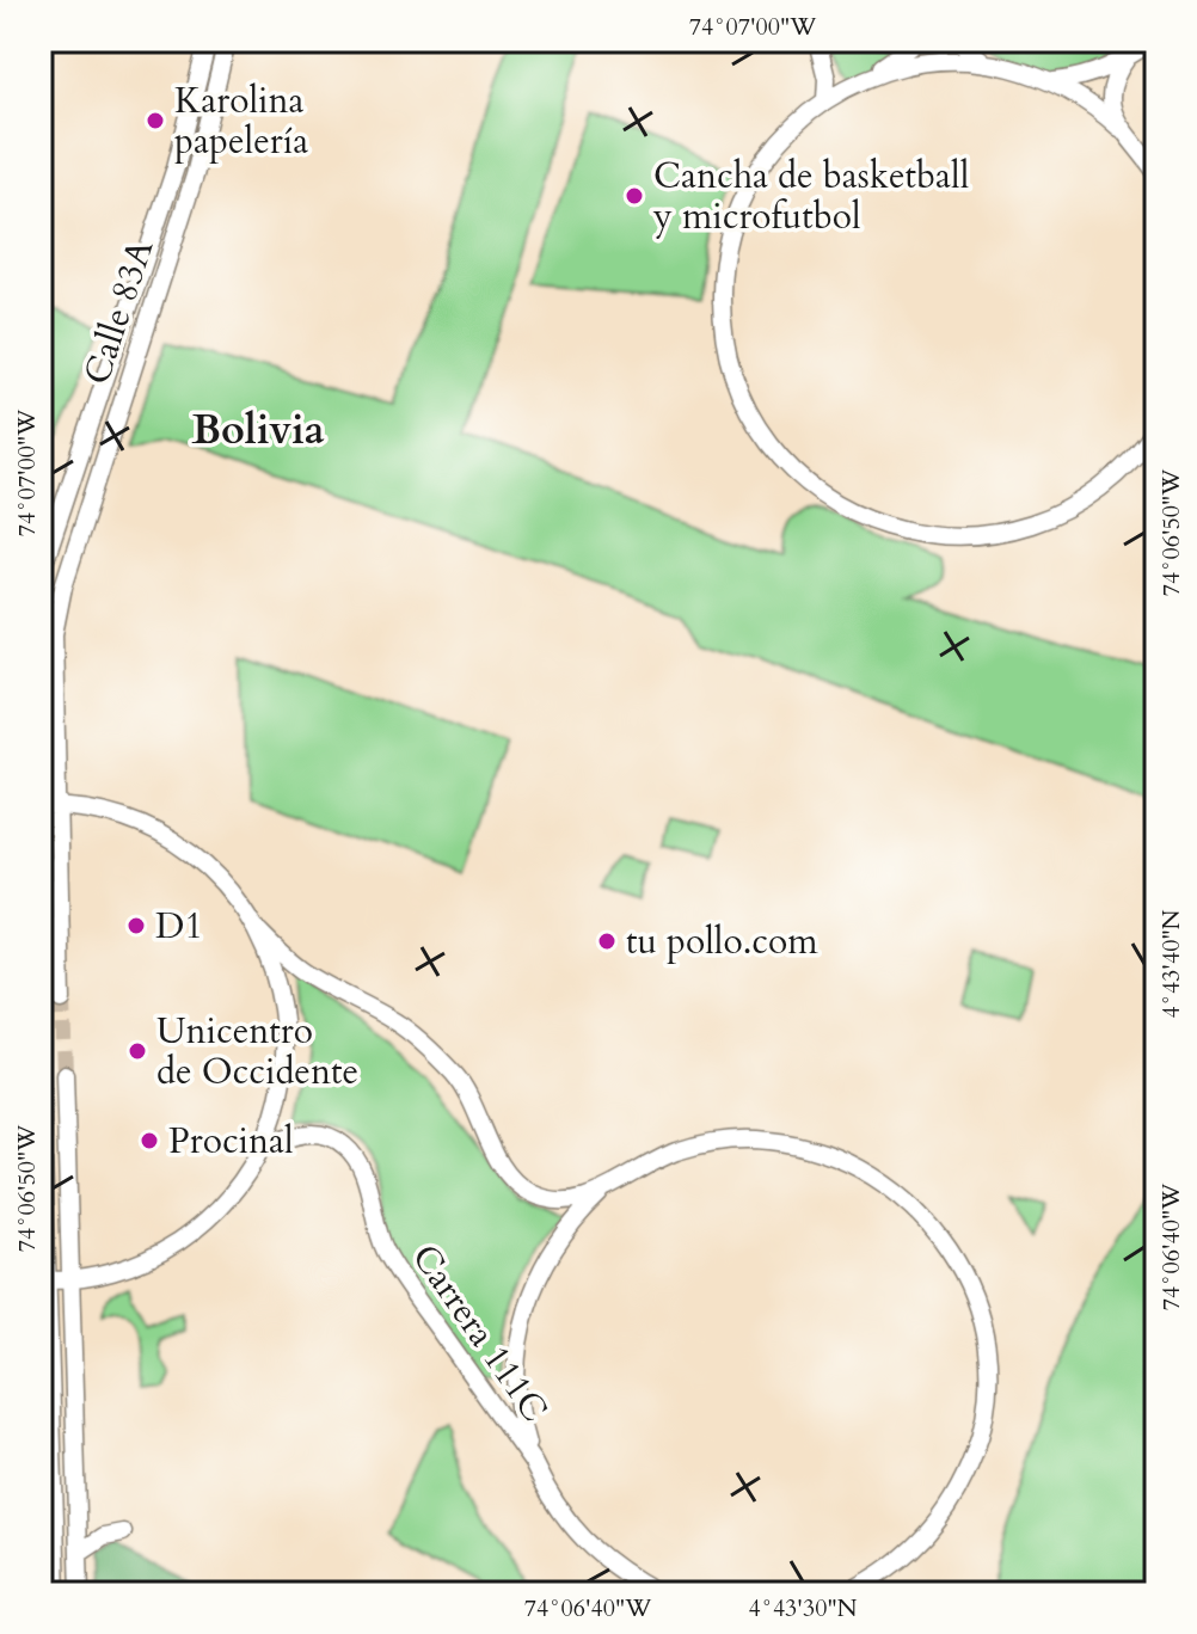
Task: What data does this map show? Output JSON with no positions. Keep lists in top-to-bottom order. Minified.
{"streets":{"street":["Calle 83A","Carrera 111C"]},"districts":["Bolivia"],"places":["Karolina papelería","Cancha de basketball y microfutbol","D1","tu pollo.com","Unicentro de Occidente","Procinal"],"coordinates":["74°07'00\"W","74°06'50\"W","4°43'40\"N","74°06'40\"W","4°43'30\"N"]}
